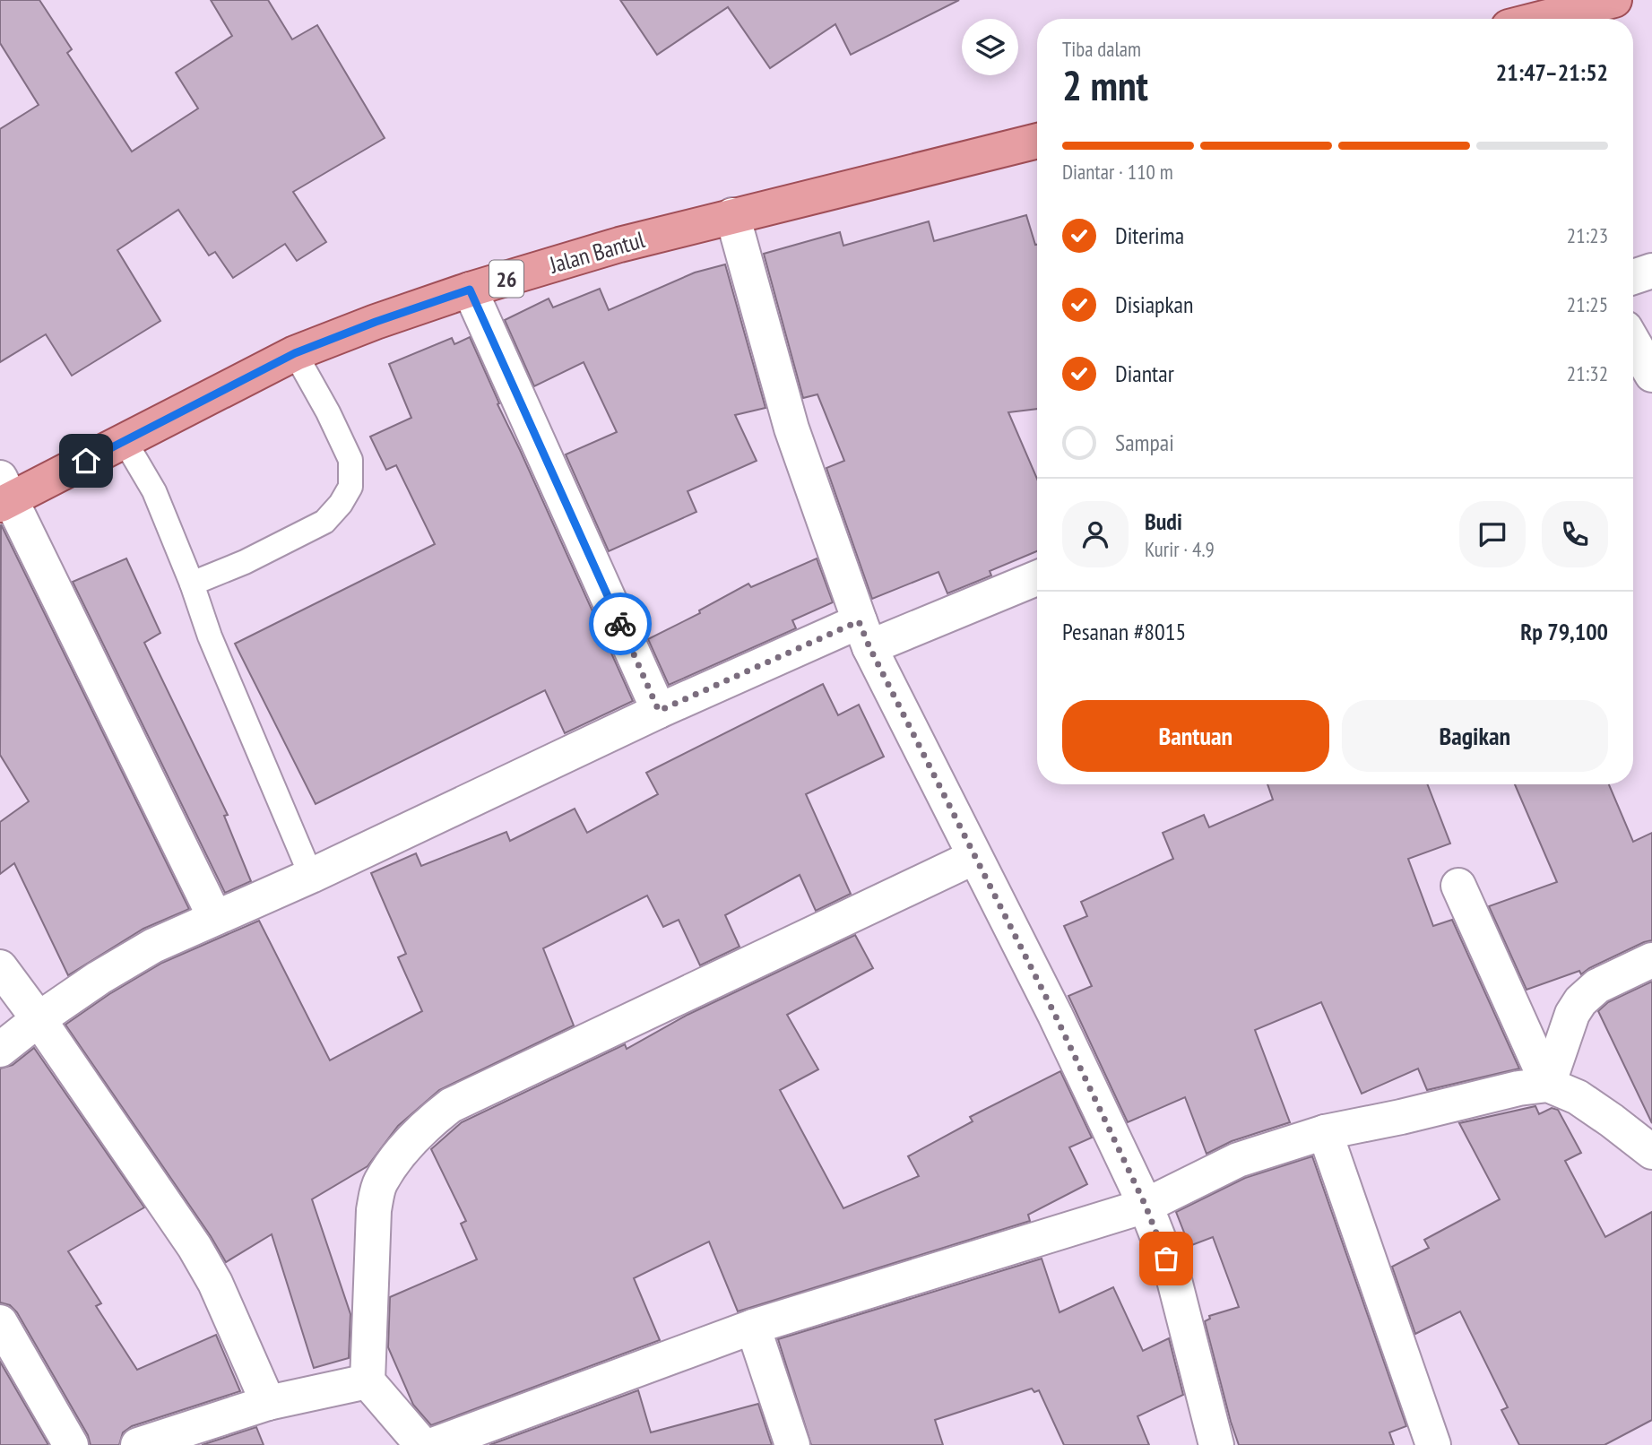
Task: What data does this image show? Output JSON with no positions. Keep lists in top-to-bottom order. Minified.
{"streets":{"main road":["Jalan Bantul","26"]},"page":{"heading":["2 mnt","Tiba dalam","21:47–21:52"],"panel":["Budi","Kurir · 4.9","Pesanan #8015","Rp 79,100"],"bar":"Diantar · 110 m","list":[["Diterima","21:23"],["Disiapkan","21:25"],["Diantar","21:32"],"Sampai"],"buttons":["Bantuan","Bagikan"]}}
